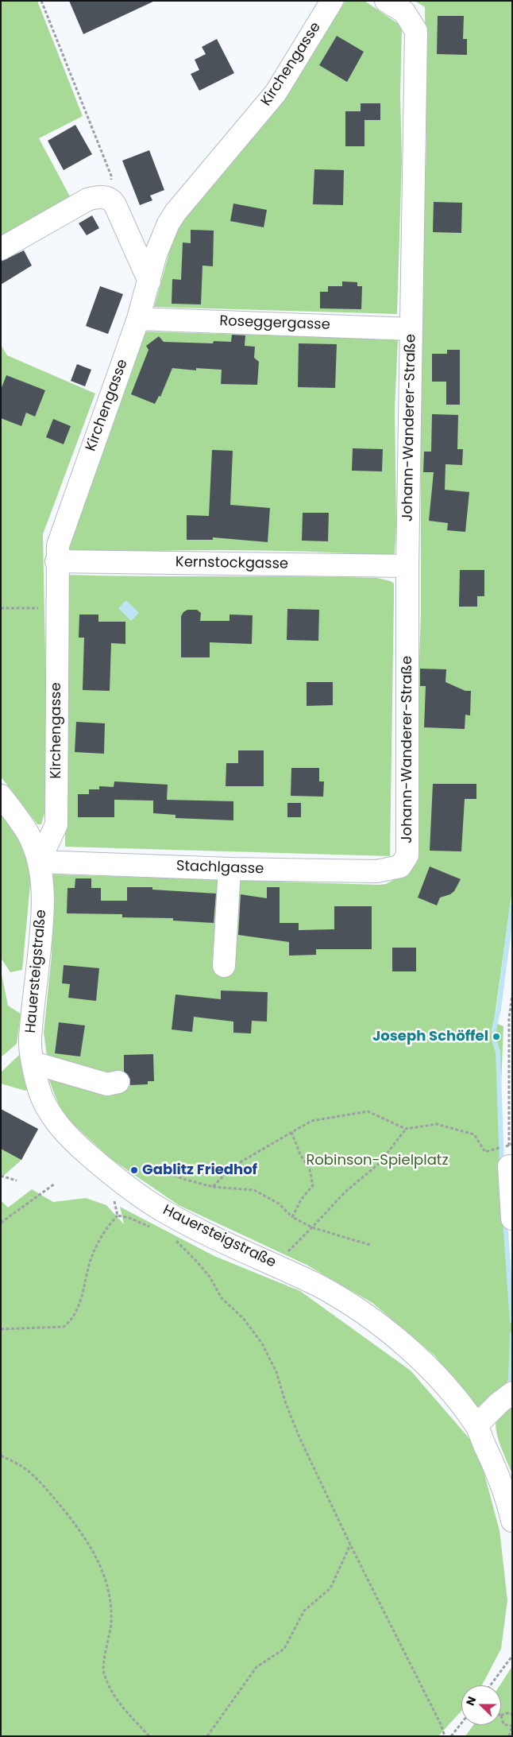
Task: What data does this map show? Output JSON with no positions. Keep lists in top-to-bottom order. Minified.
{"streets":{"street":["Kirchengasse","Roseggergasse","Johann-Wanderer-Straße","Kernstockgasse","Stachlgasse","Hauersteigstraße"]},"crossings":[["Kirchengasse","Roseggergasse"],["Kirchengasse","Kernstockgasse"],["Kirchengasse","Stachlgasse"],["Kirchengasse","Hauersteigstraße"],["Roseggergasse","Johann-Wanderer-Straße"],["Johann-Wanderer-Straße","Kernstockgasse"],["Johann-Wanderer-Straße","Stachlgasse"],["Stachlgasse","Hauersteigstraße"]],"parks":["Robinson-Spielplatz"],"places":["Joseph Schöffel","Gablitz Friedhof"],"north":"left"}
